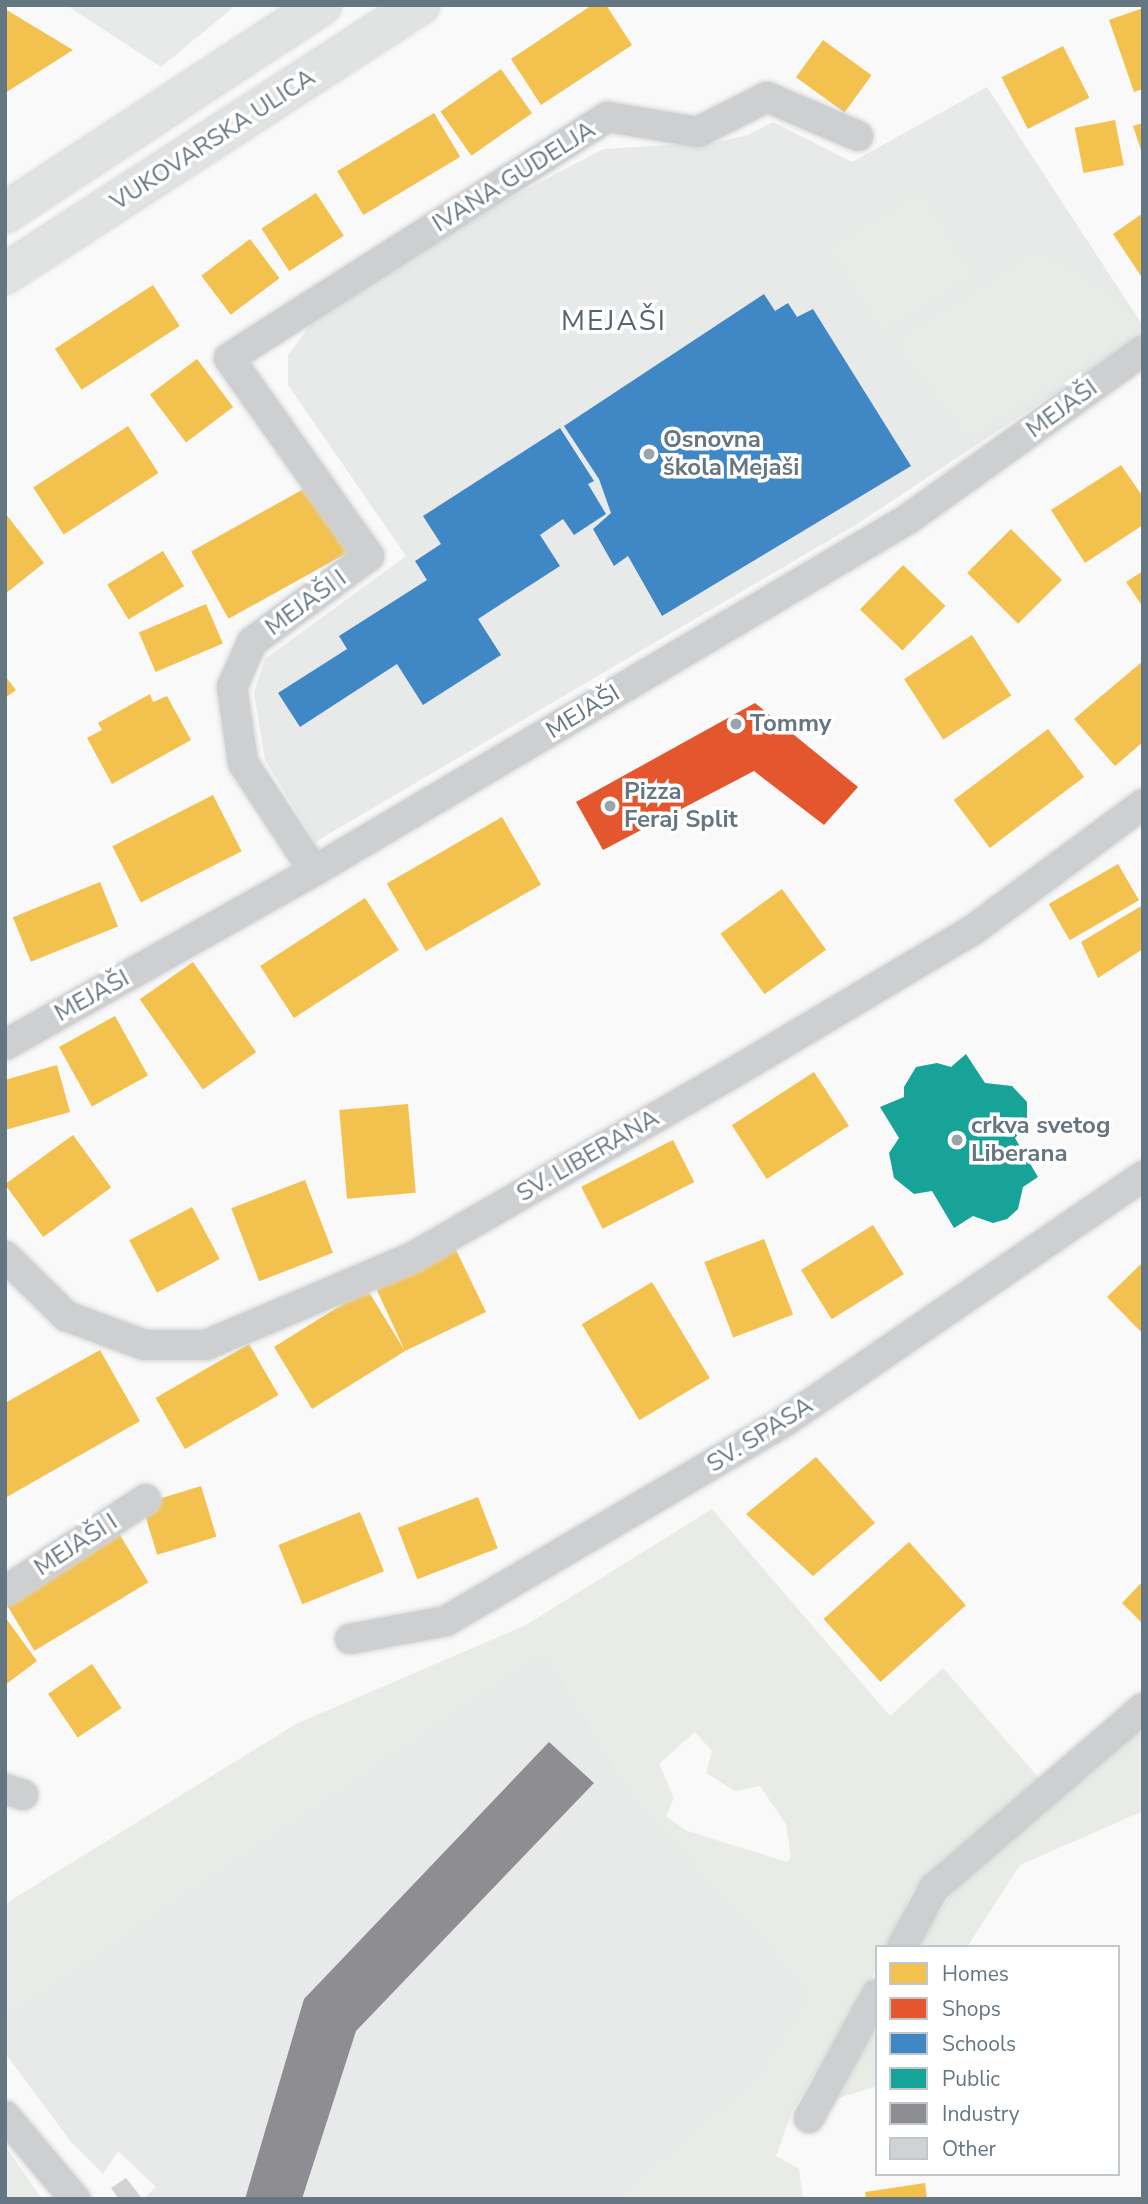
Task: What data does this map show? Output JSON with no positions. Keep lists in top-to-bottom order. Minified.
{"streets":{"street":["VUKOVARSKA ULICA","IVANA GUDELJA","MEJAŠI","MEJAŠI I","SV. LIBERANA","SV. SPASA"]},"crossings":[["IVANA GUDELJA","MEJAŠI I"],["MEJAŠI","MEJAŠI I"]],"districts":["MEJAŠI"],"places":["Osnovna škola Mejaši","Tommy","Pizza Feraj Split","crkva svetog Liberana"],"legend":["Homes","Shops","Schools","Public","Industry","Other"]}
